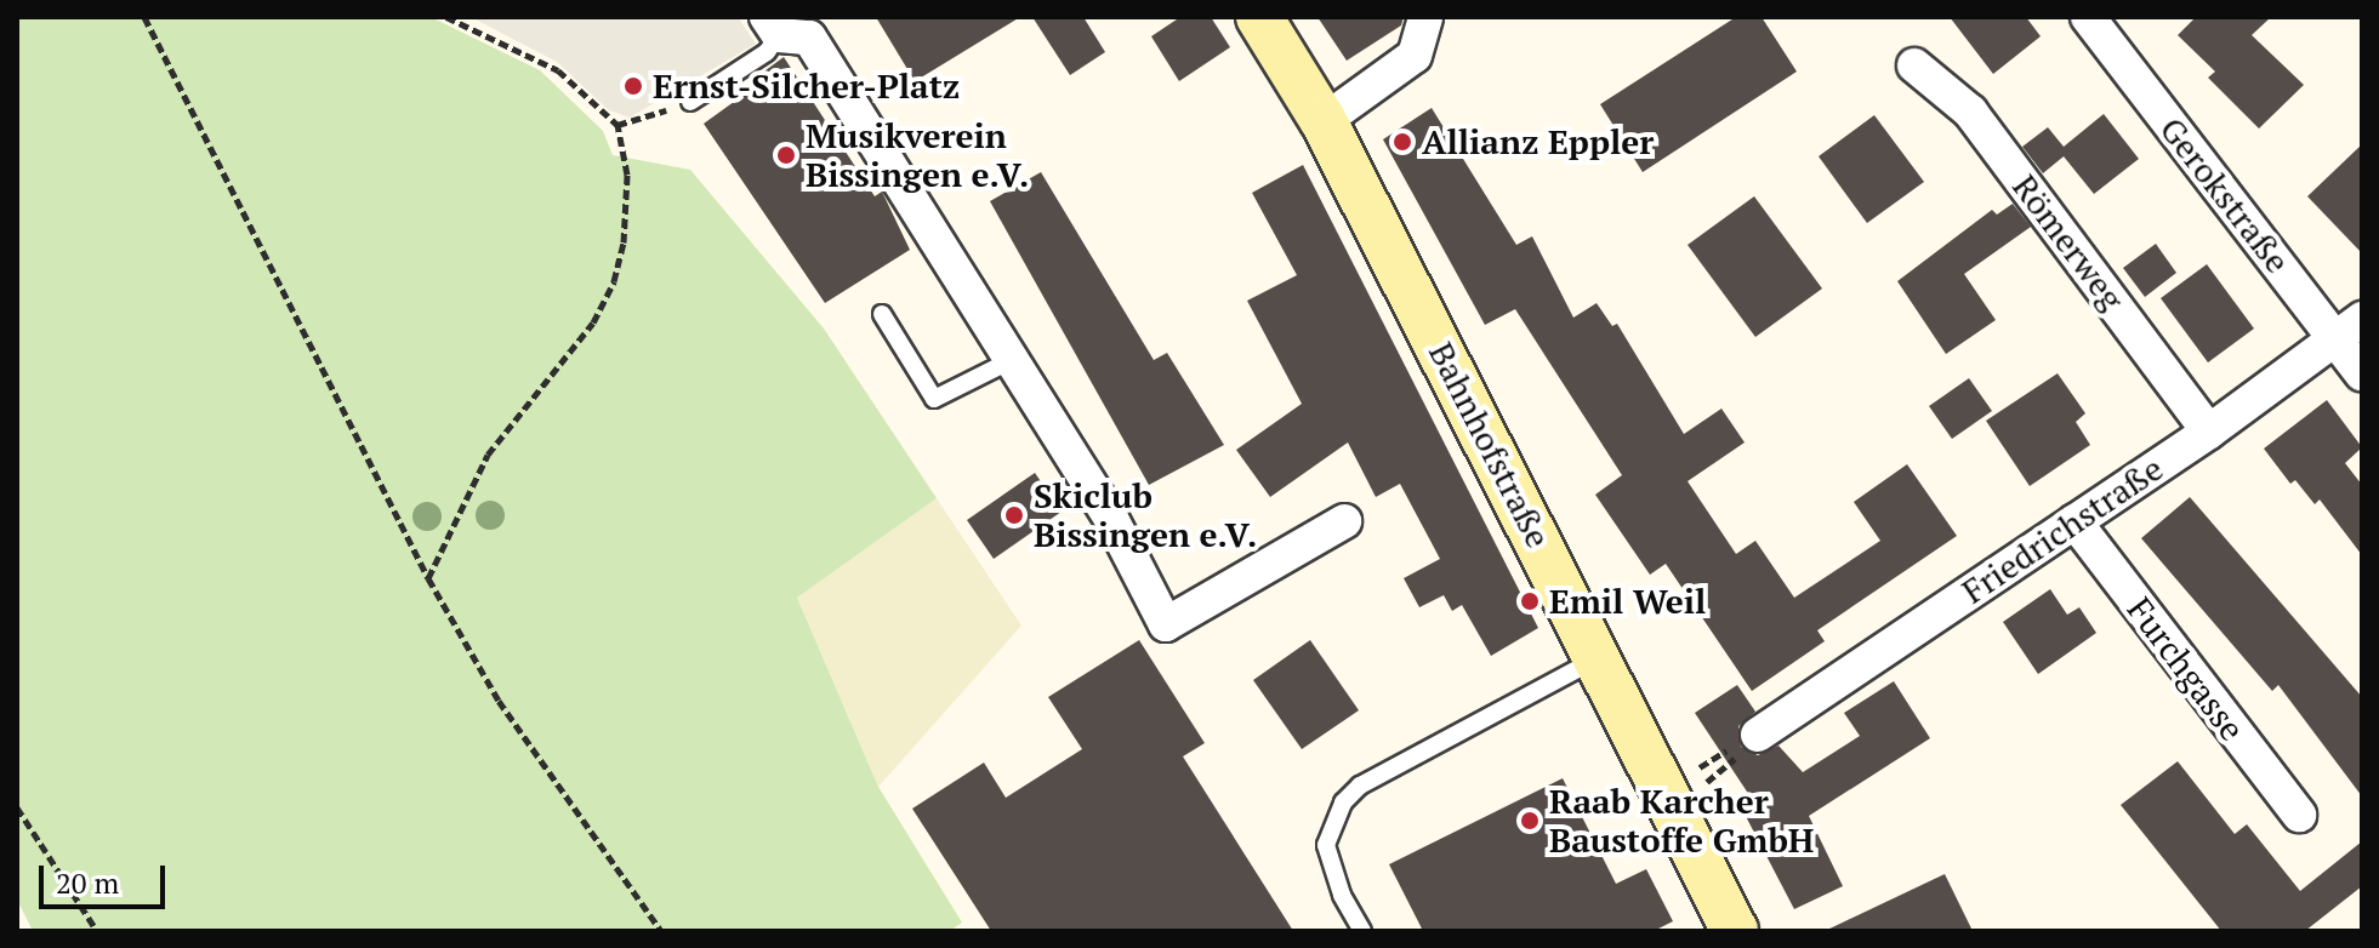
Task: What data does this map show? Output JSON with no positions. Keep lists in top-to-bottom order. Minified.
{"streets":{"street":["Gerokstraße","Römerweg","Bahnhofstraße","Friedrichstraße","Furchgasse"]},"crossings":[["Gerokstraße","Friedrichstraße"],["Römerweg","Friedrichstraße"],["Friedrichstraße","Furchgasse"]],"places":["Ernst-Silcher-Platz","Allianz Eppler","Musikverein Bissingen e.V.","Skiclub Bissingen e.V.","Emil Weil","Raab Karcher Baustoffe GmbH"],"scale_bar":"20 m"}
